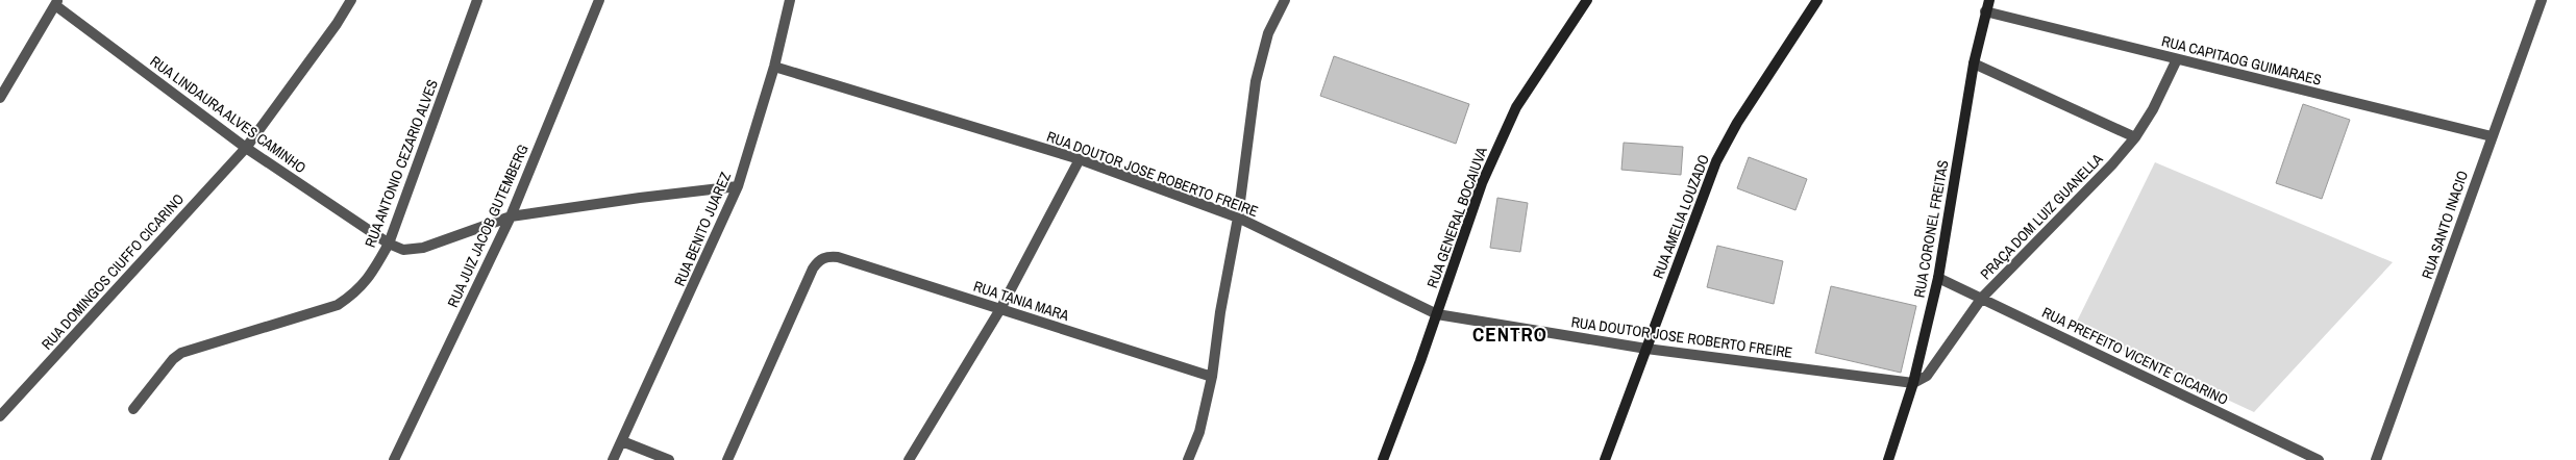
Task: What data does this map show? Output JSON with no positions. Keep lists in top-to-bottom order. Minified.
{"streets":{"main road":["RUA AMELIA LOUZADO","RUA GENERAL BOCAIUVA","RUA CORONEL FREITAS"],"street":["RUA CAPITAOG GUIMARAES","RUA LINDAURA ALVES CAMINHO","RUA ANTONIO CEZARIO ALVES","RUA DOUTOR JOSE ROBERTO FREIRE","PRAÇA DOM LUIZ GUANELLA","RUA SANTO INACIO","RUA JUIZ JACOB GUTEMBERG","RUA BENITO JUAREZ","RUA DOMINGOS CIUFFO CICARINO","RUA TANIA MARA","RUA PREFEITO VICENTE CICARINO"]},"crossings":[["RUA CAPITAOG GUIMARAES","PRAÇA DOM LUIZ GUANELLA"],["RUA CAPITAOG GUIMARAES","RUA SANTO INACIO"],["RUA CAPITAOG GUIMARAES","RUA CORONEL FREITAS"],["RUA LINDAURA ALVES CAMINHO","RUA ANTONIO CEZARIO ALVES"],["RUA LINDAURA ALVES CAMINHO","RUA DOMINGOS CIUFFO CICARINO"],["RUA DOUTOR JOSE ROBERTO FREIRE","RUA AMELIA LOUZADO"],["RUA DOUTOR JOSE ROBERTO FREIRE","PRAÇA DOM LUIZ GUANELLA"],["RUA DOUTOR JOSE ROBERTO FREIRE","RUA GENERAL BOCAIUVA"],["RUA DOUTOR JOSE ROBERTO FREIRE","RUA BENITO JUAREZ"],["RUA DOUTOR JOSE ROBERTO FREIRE","RUA CORONEL FREITAS"],["PRAÇA DOM LUIZ GUANELLA","RUA CORONEL FREITAS"],["PRAÇA DOM LUIZ GUANELLA","RUA PREFEITO VICENTE CICARINO"],["RUA CORONEL FREITAS","RUA PREFEITO VICENTE CICARINO"]],"districts":["CENTRO"]}
